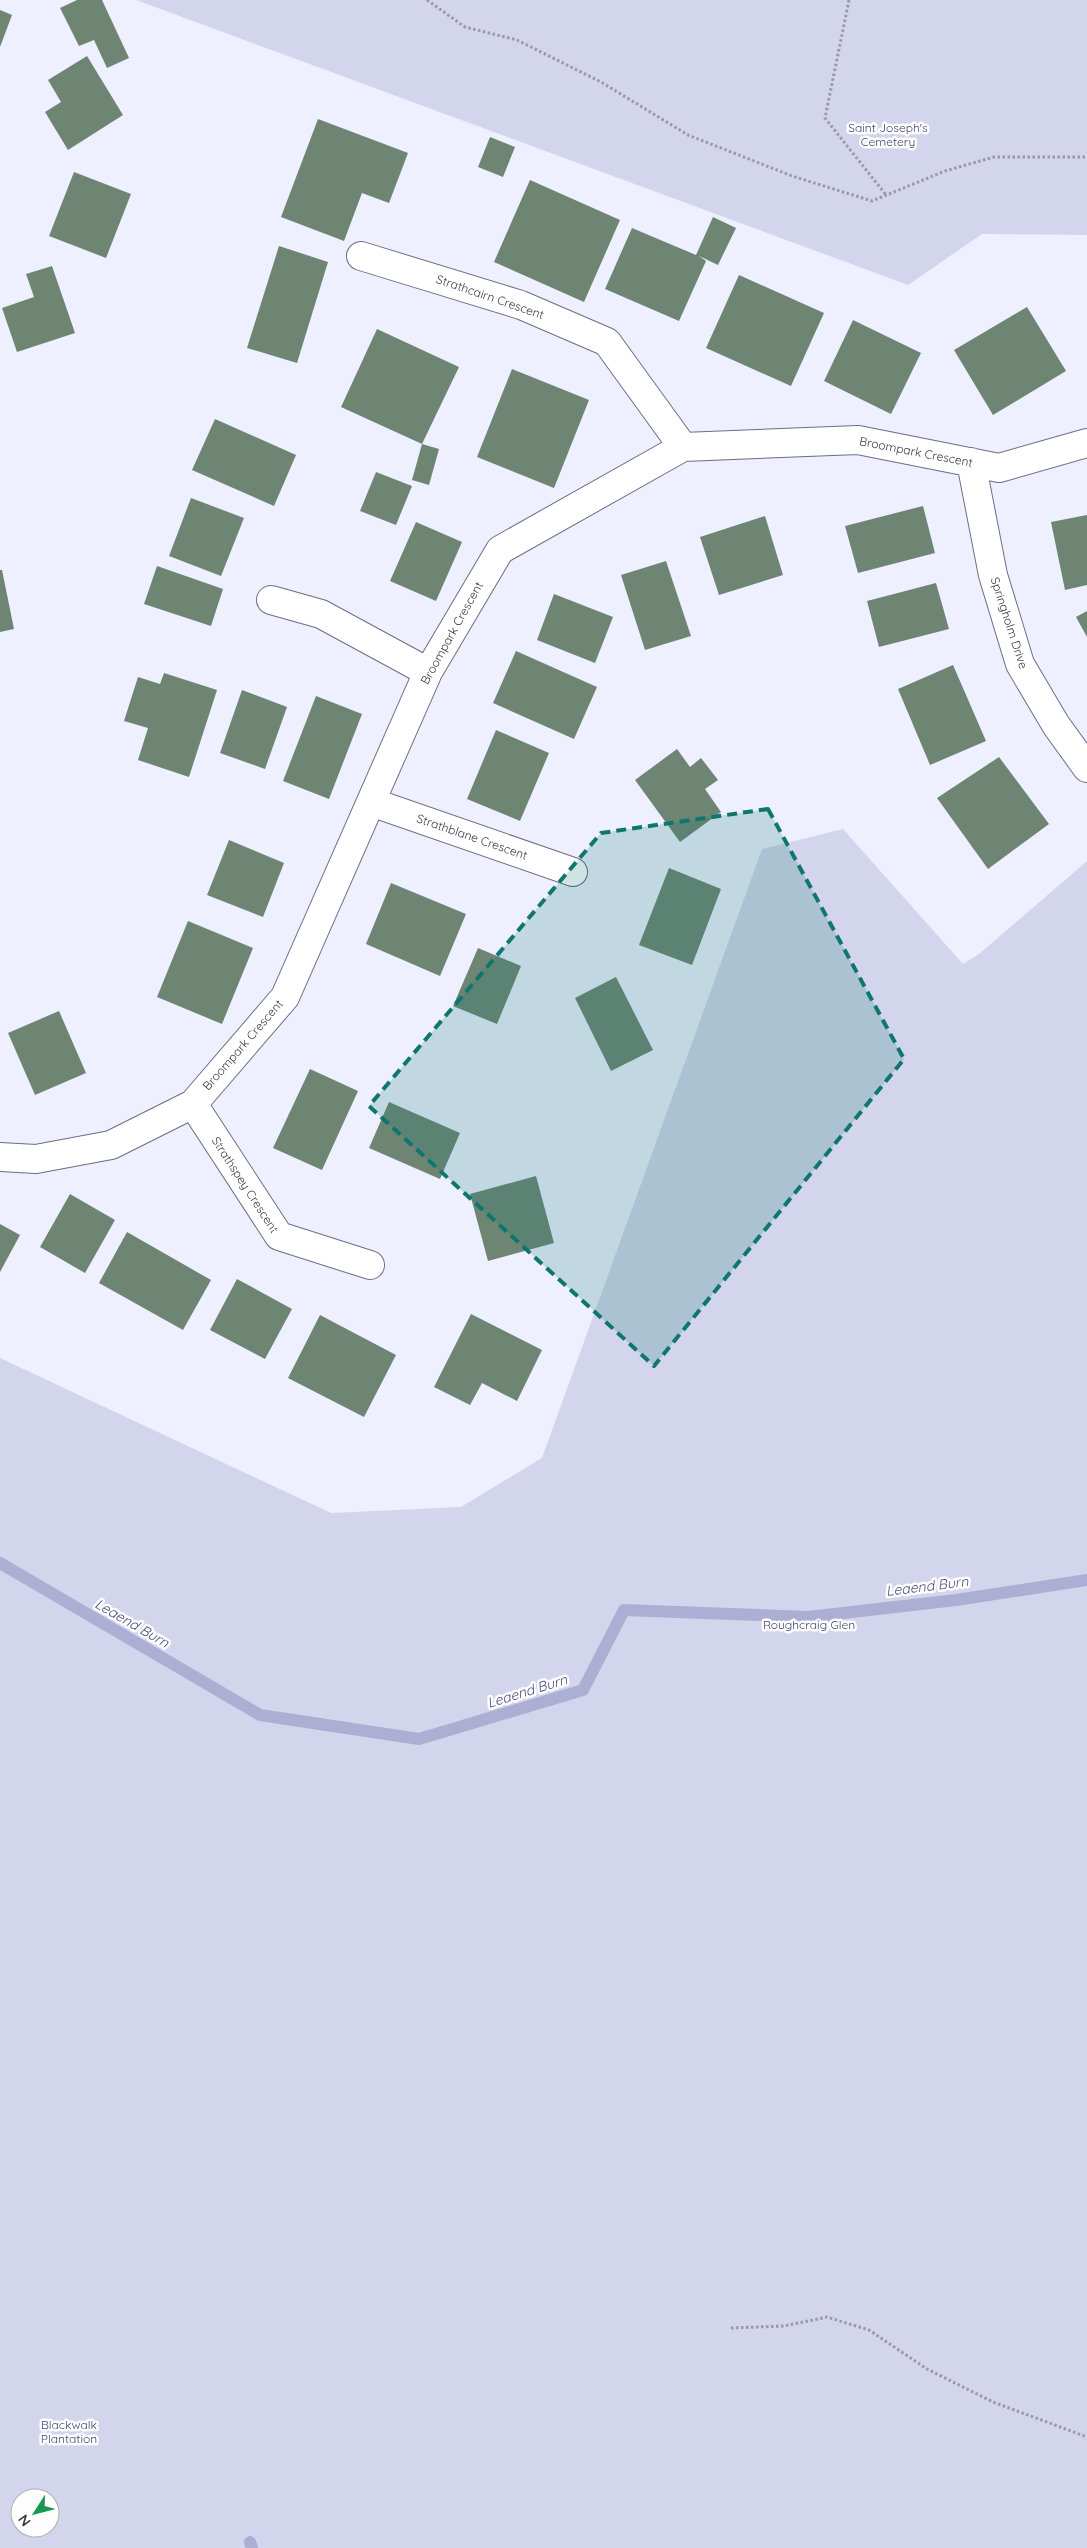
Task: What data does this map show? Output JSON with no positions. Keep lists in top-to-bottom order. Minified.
{"streets":{"street":["Strathcairn Crescent","Broompark Crescent","Springholm Drive","Strathblane Crescent","Strathspey Crescent"]},"crossings":[["Strathcairn Crescent","Broompark Crescent"],["Broompark Crescent","Springholm Drive"],["Broompark Crescent","Strathblane Crescent"],["Broompark Crescent","Strathspey Crescent"]],"water":["Leaend Burn"],"parks":["Saint Joseph's Cemetery","Roughcraig Glen","Blackwalk Plantation"],"north":"bottom left"}
